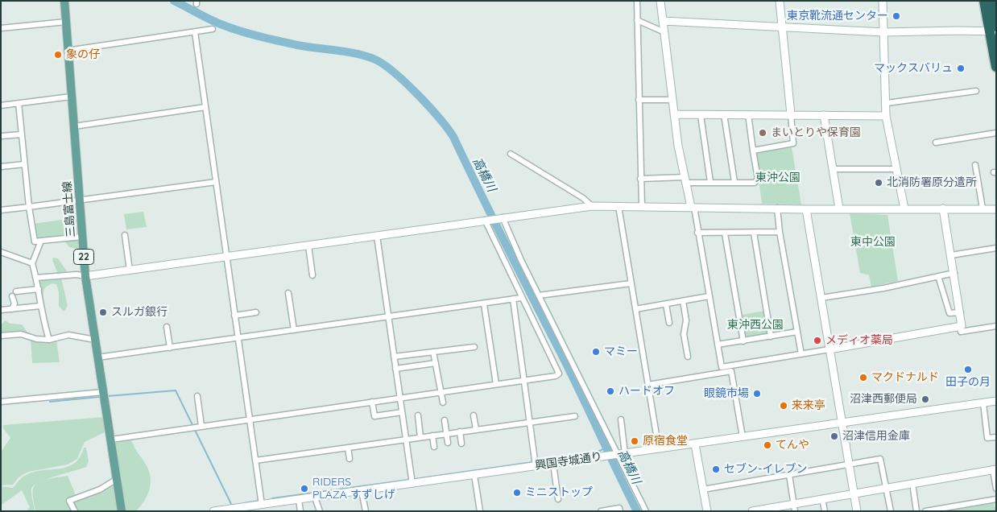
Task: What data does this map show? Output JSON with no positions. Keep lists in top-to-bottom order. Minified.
{"streets":{"main road":["三島富士線","22"],"street":["興国寺城通り"]},"water":["高橋川"],"parks":["東沖公園","東中公園","東沖西公園"],"places":["東京靴流通センター","象の仔","マックスバリュ","まいとりや保育園","北消防署原分遣所","スルガ銀行","メディオ薬局","マミー","田子の月","マクドナルド","ハードオフ","眼鏡市場","沼津西郵便局","来来亭","沼津信用金庫","原宿食堂","てんや","セブン-イレブン","RIDERS PLAZA すずしげ","ミニストップ"]}
